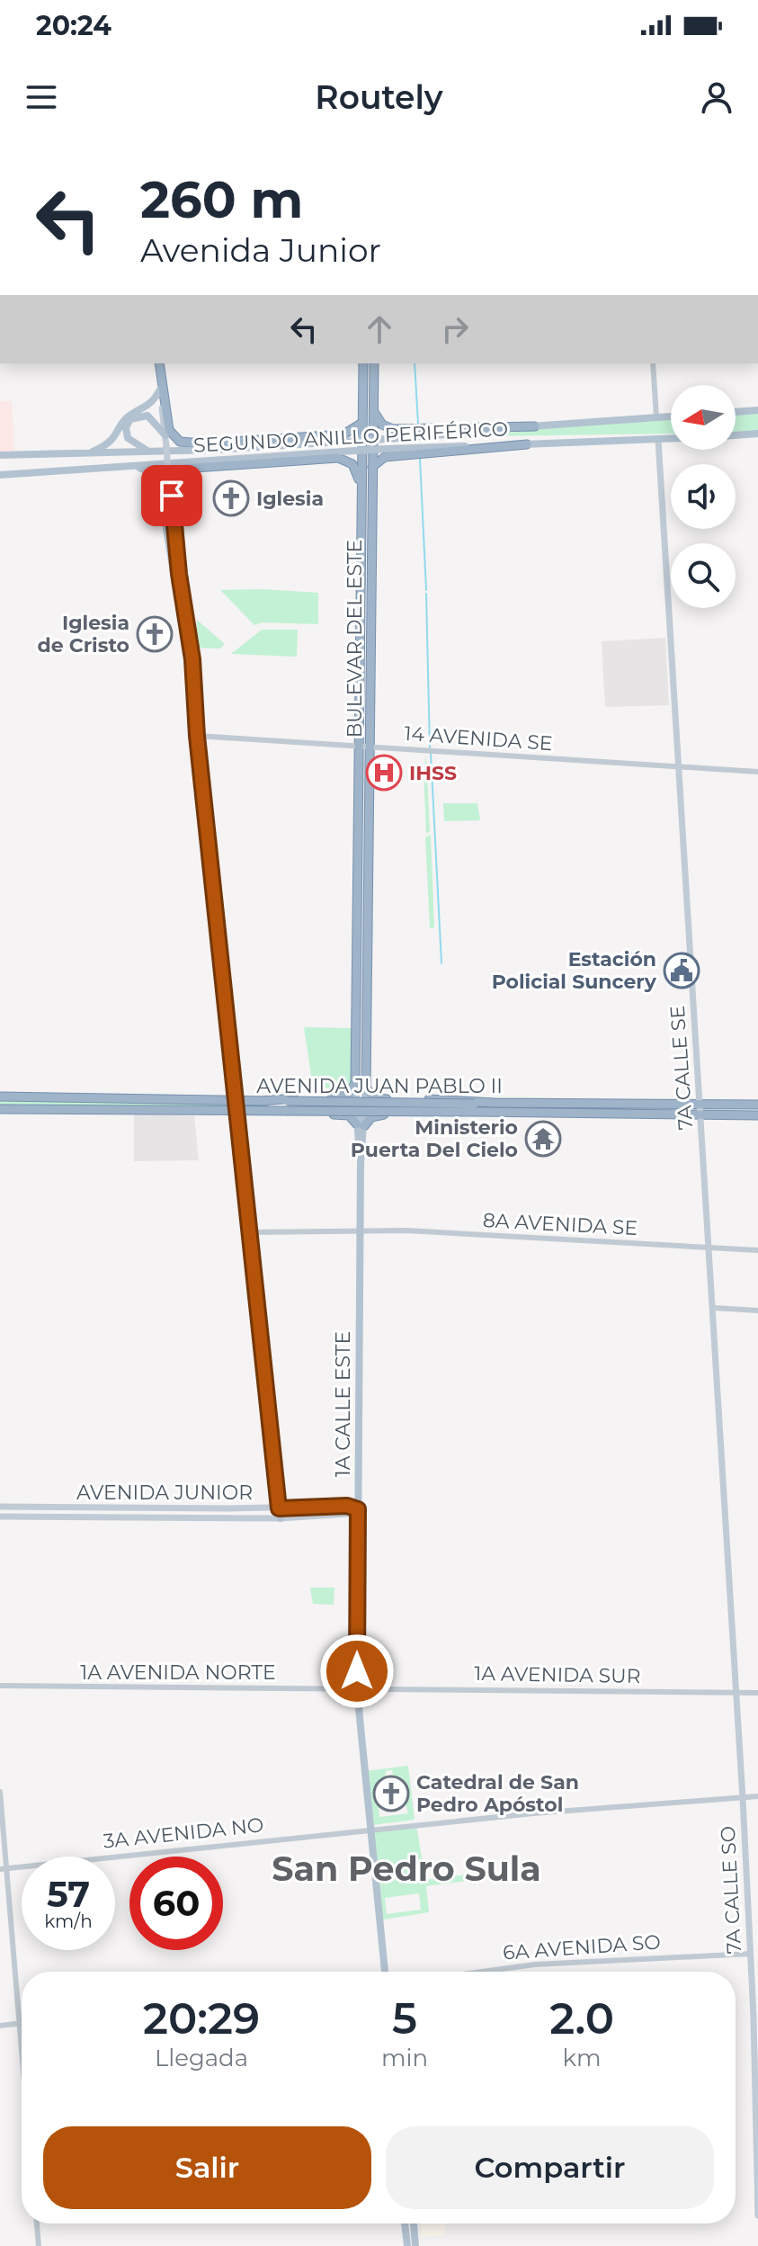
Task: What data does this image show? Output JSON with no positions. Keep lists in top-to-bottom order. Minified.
{"streets":{"highway":["BULEVAR DEL ESTE","AVENIDA JUAN PABLO II"],"main road":["SEGUNDO ANILLO PERIFÉRICO","7A CALLE SE","1A CALLE ESTE","AVENIDA JUNIOR","7A CALLE SO"],"street":["14 AVENIDA SE","8A AVENIDA SE","1A AVENIDA NORTE","1A AVENIDA SUR","3A AVENIDA NO","6A AVENIDA SO"]},"crossings":[["SEGUNDO ANILLO PERIFÉRICO","7A CALLE SE"],["BULEVAR DEL ESTE","14 AVENIDA SE"],["BULEVAR DEL ESTE","1A CALLE ESTE"],["14 AVENIDA SE","7A CALLE SE"],["7A CALLE SE","AVENIDA JUAN PABLO II"],["7A CALLE SE","8A AVENIDA SE"],["7A CALLE SE","1A AVENIDA SUR"],["7A CALLE SE","7A CALLE SO"],["8A AVENIDA SE","1A CALLE ESTE"],["1A CALLE ESTE","AVENIDA JUNIOR"],["1A CALLE ESTE","1A AVENIDA NORTE"],["1A CALLE ESTE","1A AVENIDA SUR"],["1A CALLE ESTE","3A AVENIDA NO"],["1A AVENIDA NORTE","1A AVENIDA SUR"],["1A AVENIDA SUR","7A CALLE SO"],["3A AVENIDA NO","7A CALLE SO"],["7A CALLE SO","6A AVENIDA SO"]],"districts":["San Pedro Sula"],"places":{"church":["Iglesia","Iglesia de Cristo","Catedral de San Pedro Apóstol"],"hospital":["IHSS"],"public building":["Estación Policial Suncery"],"temple":["Ministerio Puerta Del Cielo"]},"north":"left","page":{"status":"20:24","header":"Routely","turn":["260 m","Avenida Junior"],"speed":"57 km/h","limit":"60","eta":["20:29","Llegada","5","min","2.0","km"],"buttons":["Salir","Compartir"]}}
